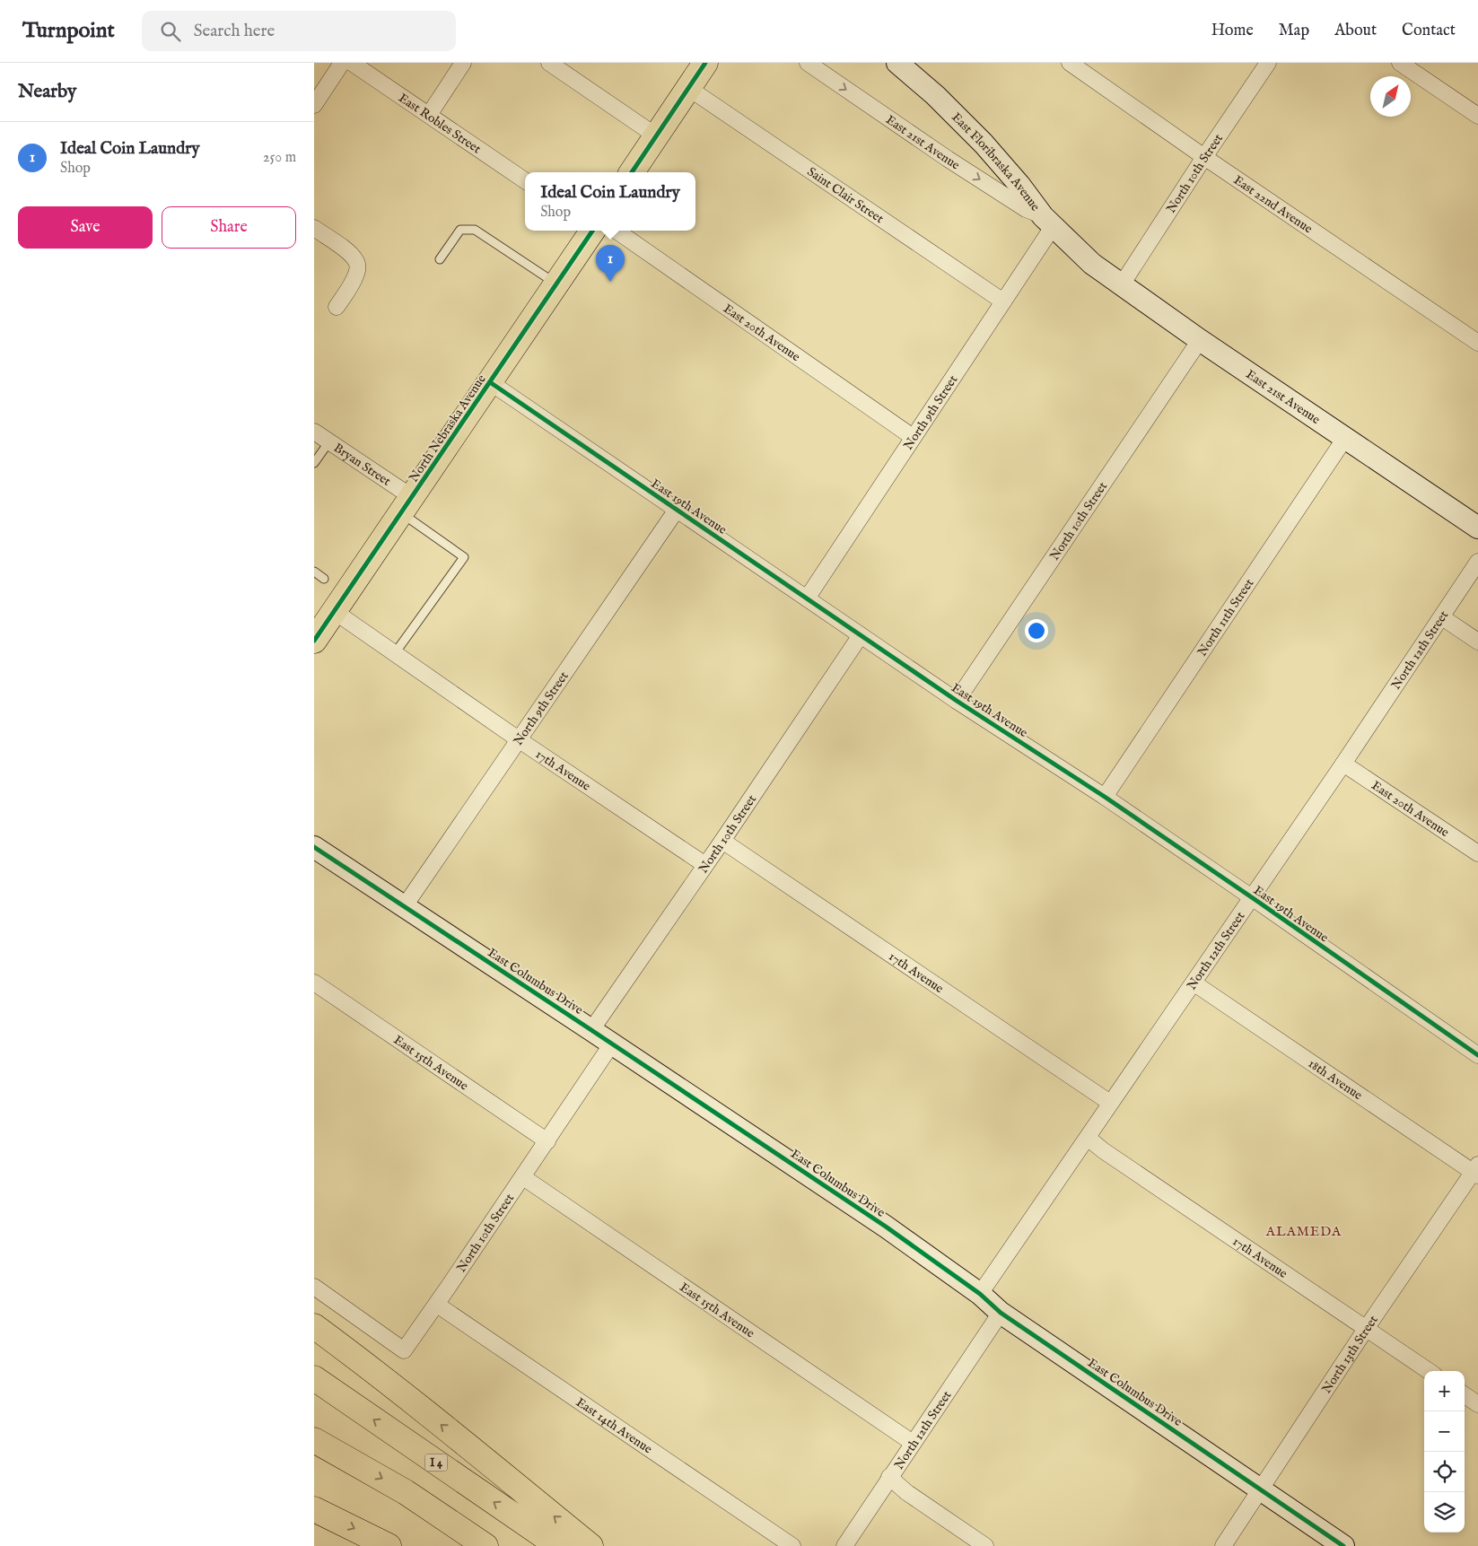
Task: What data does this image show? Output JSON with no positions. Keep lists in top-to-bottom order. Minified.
{"streets":{"main road":["East 21st Avenue","East Floribraska Avenue","North Nebraska Avenue","East Columbus Drive","I 4"],"street":["East Robles Street","North 10th Street","Saint Clair Street","East 22nd Avenue","East 20th Avenue","North 9th Street","Bryan Street","East 19th Avenue","North 11th Street","North 12th Street","17th Avenue","East 15th Avenue","18th Avenue","North 13th Street","East 14th Avenue"]},"crossings":[["East 21st Avenue","East Floribraska Avenue"],["East 21st Avenue","North 10th Street"],["East 21st Avenue","North 9th Street"],["East 21st Avenue","North 11th Street"],["East Floribraska Avenue","North 9th Street"],["North 10th Street","East 22nd Avenue"],["North 10th Street","East 19th Avenue"],["North 10th Street","17th Avenue"],["North 10th Street","East Columbus Drive"],["North 10th Street","East 15th Avenue"],["North 10th Street","East 14th Avenue"],["Saint Clair Street","North 9th Street"],["East 20th Avenue","North 9th Street"],["East 20th Avenue","North 12th Street"],["North 9th Street","East 19th Avenue"],["North 9th Street","17th Avenue"],["North 9th Street","East Columbus Drive"],["North Nebraska Avenue","Bryan Street"],["North Nebraska Avenue","East 19th Avenue"],["North Nebraska Avenue","17th Avenue"],["East 19th Avenue","North 11th Street"],["East 19th Avenue","North 12th Street"],["North 12th Street","17th Avenue"],["North 12th Street","East Columbus Drive"],["North 12th Street","East 15th Avenue"],["North 12th Street","18th Avenue"],["17th Avenue","North 13th Street"],["East Columbus Drive","North 13th Street"],["18th Avenue","North 13th Street"]],"one_way":["East 21st Avenue"],"districts":["ALAMEDA"],"north":"top right","page":{"header":"Turnpoint","search":"Search here","nav":["Home","Map","About","Contact"],"heading":"Nearby","list":[{"mark":"1","name":"Ideal Coin Laundry","note":"Shop","value":"250 m"}],"popup":["Ideal Coin Laundry","Shop"],"buttons":["Save","Share"],"pins":"1","map_buttons":["+","−"]}}
